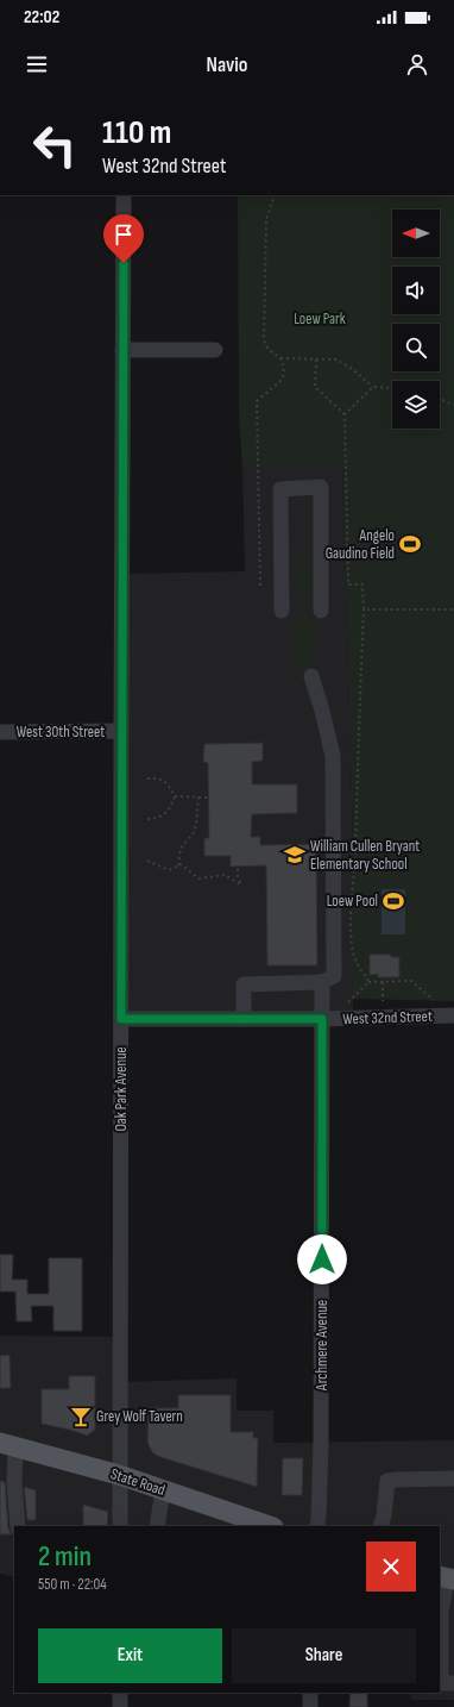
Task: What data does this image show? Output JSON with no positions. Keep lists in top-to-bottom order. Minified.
{"streets":{"main road":["State Road"],"street":["West 30th Street","West 32nd Street","Oak Park Avenue","Archmere Avenue"]},"crossings":[["West 30th Street","Oak Park Avenue"],["West 32nd Street","Oak Park Avenue"],["West 32nd Street","Archmere Avenue"],["Oak Park Avenue","State Road"]],"parks":["Loew Park"],"places":{"sports":["Angelo Gaudino Field","Loew Pool"],"school or university":["William Cullen Bryant Elementary School"],"bar":["Grey Wolf Tavern"]},"north":"left","page":{"status":"22:02","header":"Navio","turn":["110 m","West 32nd Street"],"heading":["2 min","550 m · 22:04"],"buttons":["Exit","Share"]}}
